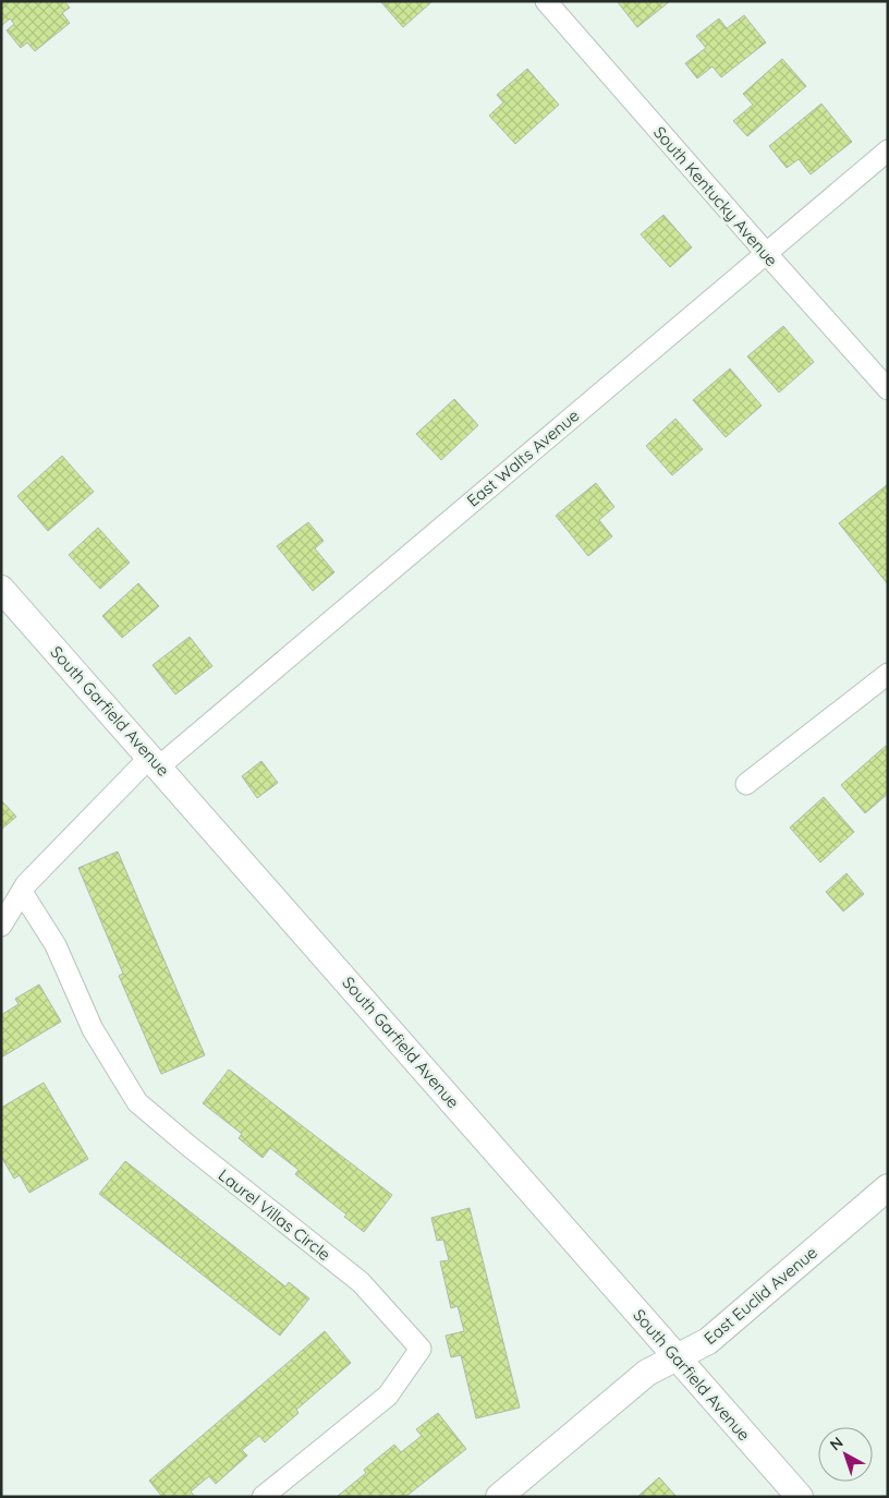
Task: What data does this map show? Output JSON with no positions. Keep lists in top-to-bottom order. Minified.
{"streets":{"street":["South Kentucky Avenue","East Walts Avenue","South Garfield Avenue","Laurel Villas Circle","East Euclid Avenue"]},"crossings":[["South Kentucky Avenue","East Walts Avenue"],["East Walts Avenue","South Garfield Avenue"],["South Garfield Avenue","East Euclid Avenue"]],"north":"top left"}
